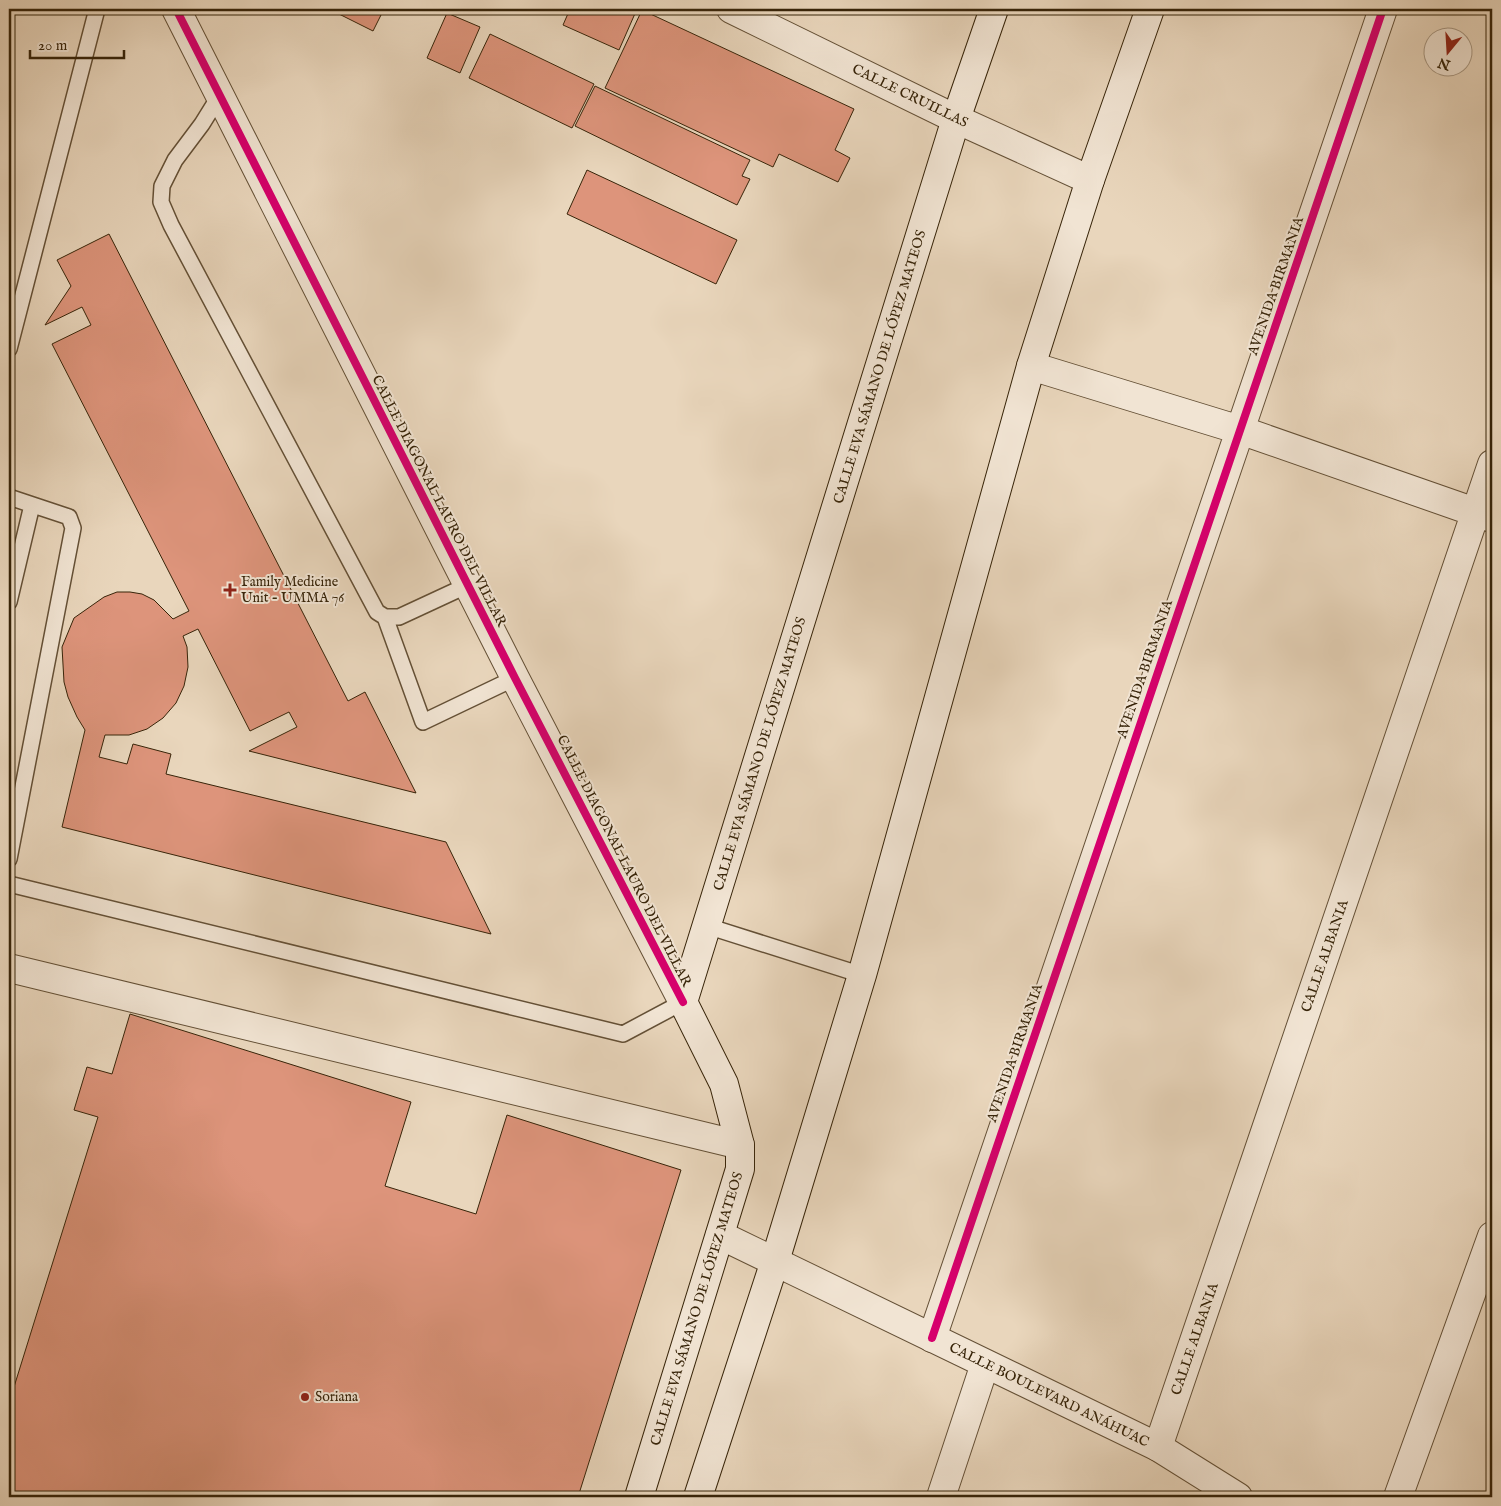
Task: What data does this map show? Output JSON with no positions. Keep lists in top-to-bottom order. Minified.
{"streets":{"street":["CALLE CRUILLAS","AVENIDA BIRMANIA","CALLE EVA SÁMANO DE LÓPEZ MATEOS","CALLE DIAGONAL LAURO DEL VILLAR","CALLE ALBANIA","CALLE BOULEVARD ANÁHUAC"]},"crossings":[["CALLE CRUILLAS","CALLE EVA SÁMANO DE LÓPEZ MATEOS"],["AVENIDA BIRMANIA","CALLE BOULEVARD ANÁHUAC"],["CALLE EVA SÁMANO DE LÓPEZ MATEOS","CALLE DIAGONAL LAURO DEL VILLAR"],["CALLE EVA SÁMANO DE LÓPEZ MATEOS","CALLE BOULEVARD ANÁHUAC"],["CALLE ALBANIA","CALLE BOULEVARD ANÁHUAC"]],"places":{"health":["Family Medicine Unit - UMMA 76"],"other":["Soriana"]},"scale_bar":"20 m","north":"bottom"}
